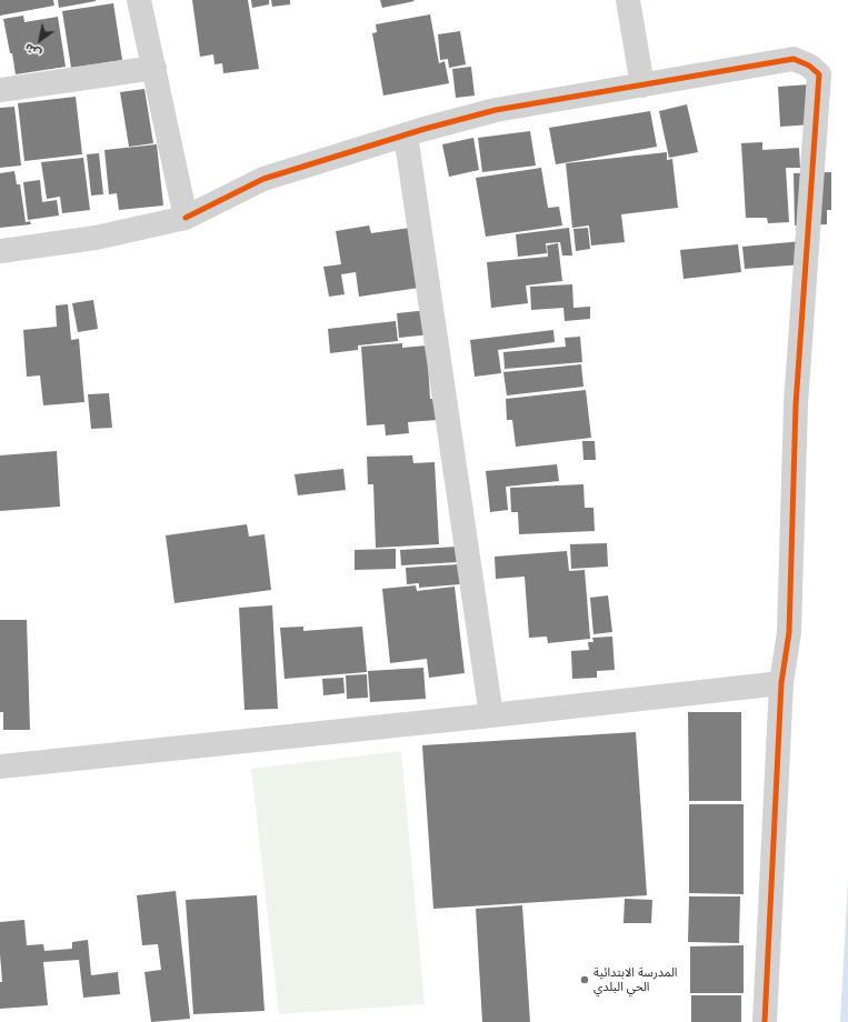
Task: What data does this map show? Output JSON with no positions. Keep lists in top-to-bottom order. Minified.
{"places":["المدرسة الابتدائية الحي البلدي"],"north":"bottom left"}
